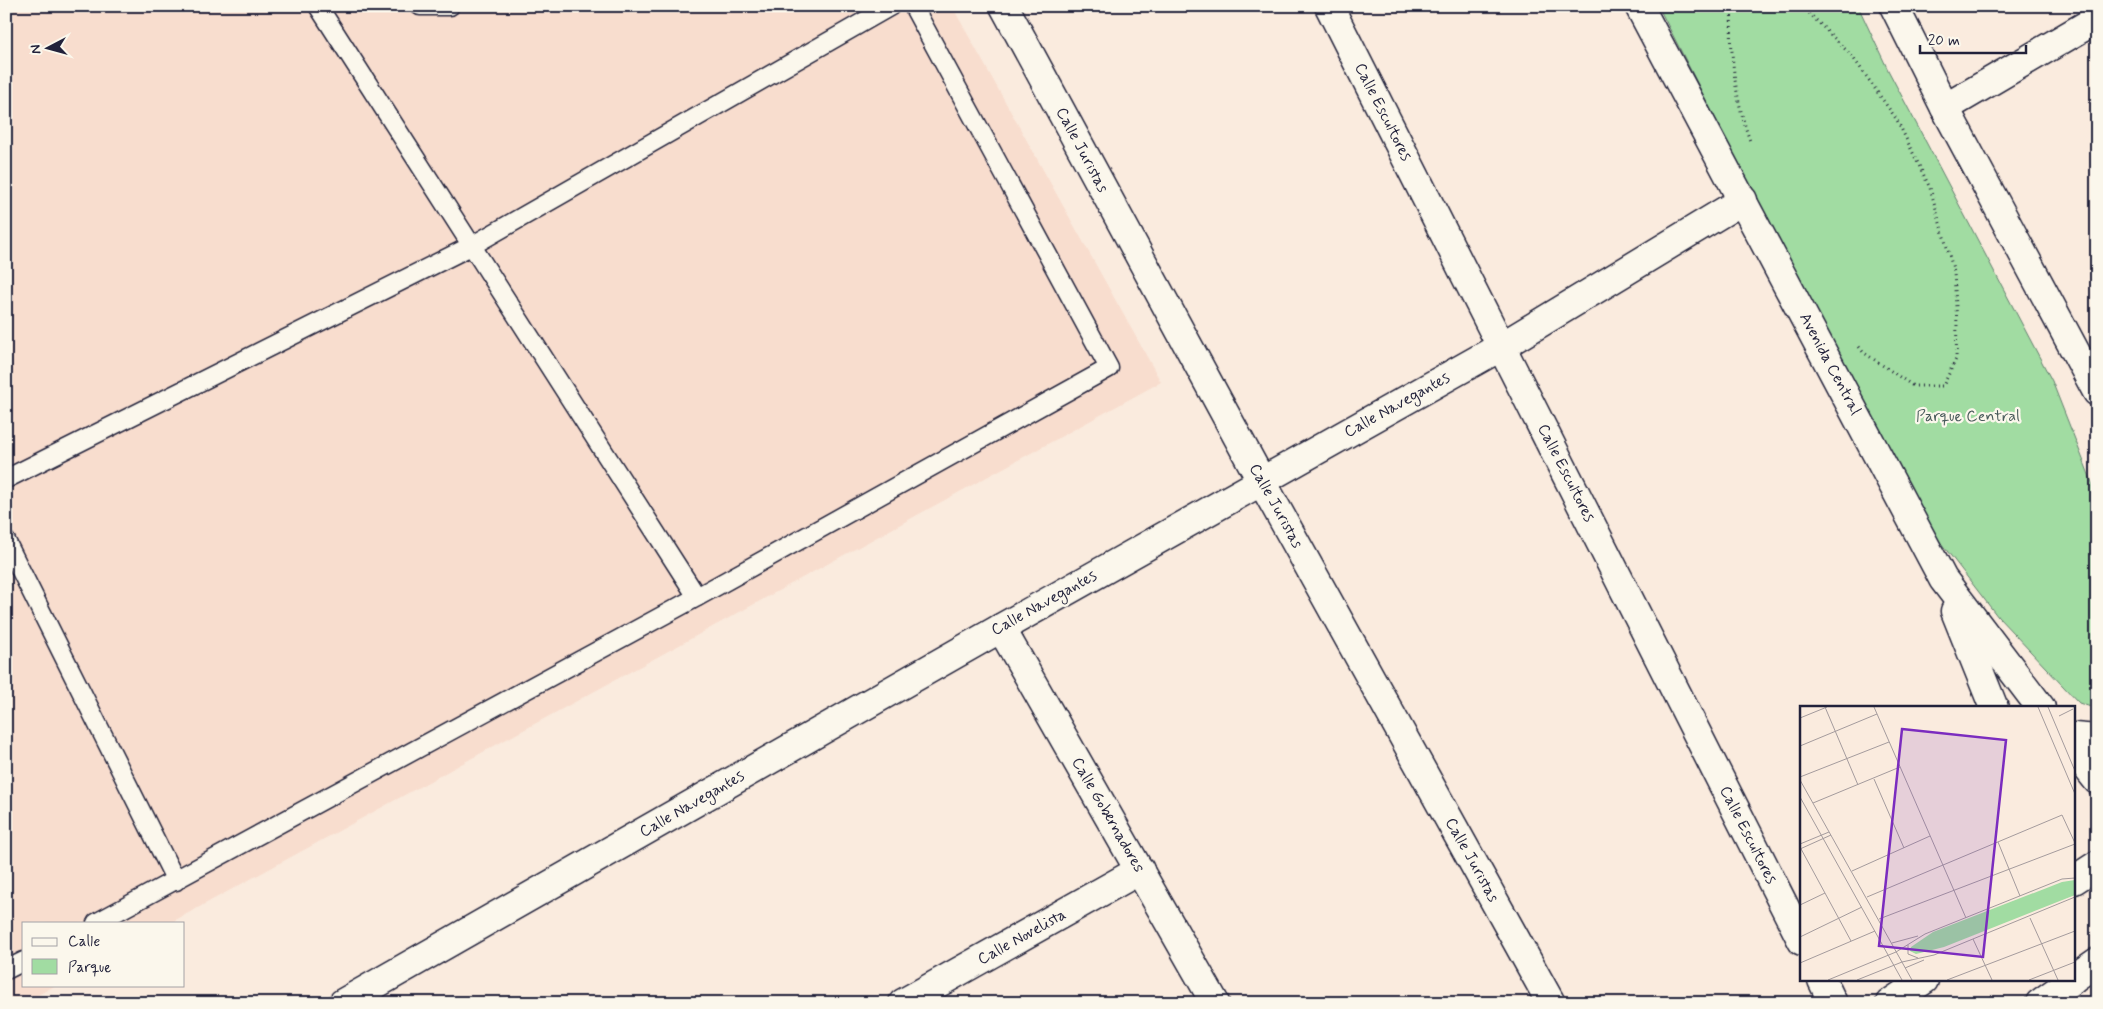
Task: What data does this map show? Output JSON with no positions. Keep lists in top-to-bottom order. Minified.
{"streets":{"street":["Calle Escultores","Calle Juristas","Avenida Central","Calle Navegantes","Calle Gobernadores","Calle Novelista"]},"crossings":[["Calle Escultores","Calle Navegantes"],["Calle Juristas","Calle Navegantes"],["Avenida Central","Calle Navegantes"],["Calle Navegantes","Calle Gobernadores"],["Calle Gobernadores","Calle Novelista"]],"parks":["Parque Central"],"legend":["Calle","Parque"],"scale_bar":"20 m","north":"left"}
